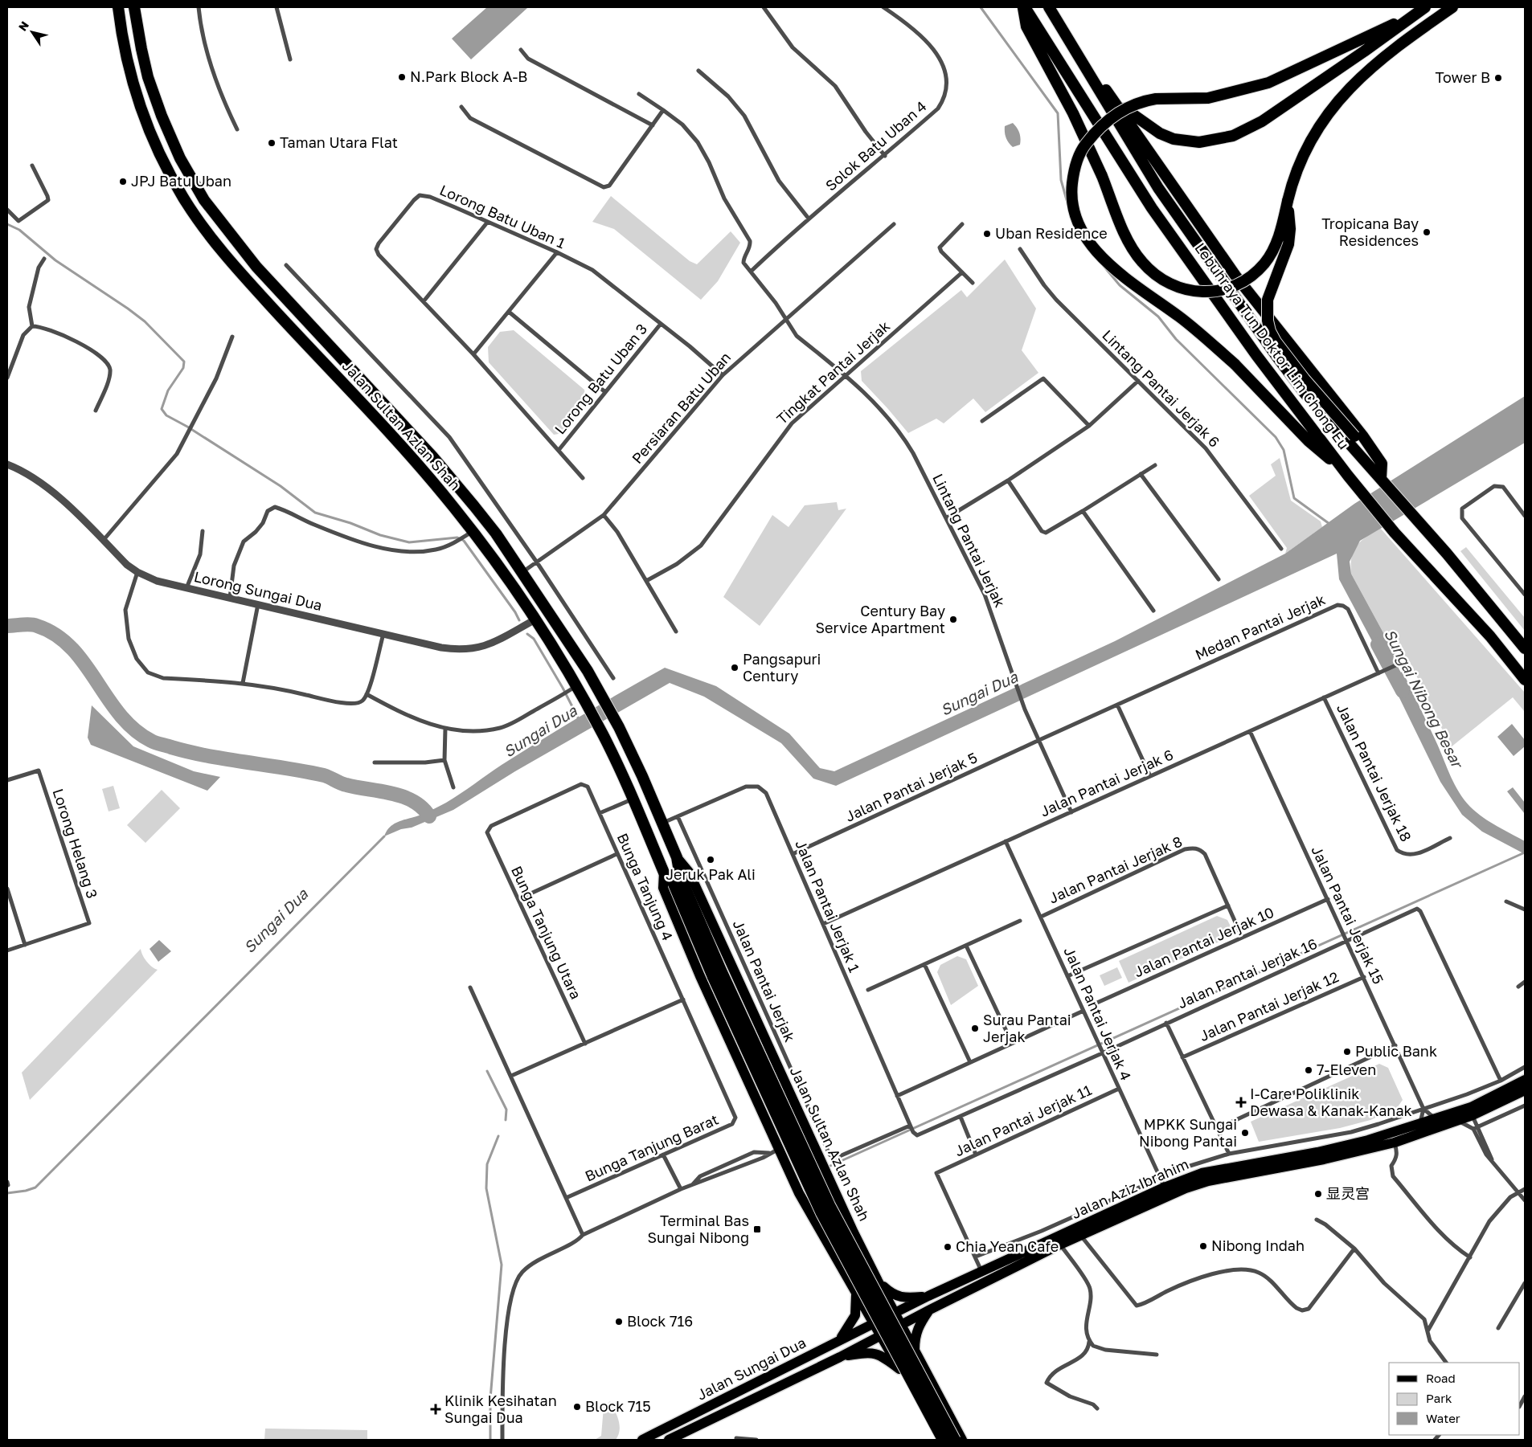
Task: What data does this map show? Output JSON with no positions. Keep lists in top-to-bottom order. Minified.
{"streets":{"highway":["Lebuhraya Tun Doktor Lim Chong Eu","Jalan Sultan Azlan Shah"],"main road":["Jalan Aziz Ibrahim","Jalan Sungai Dua"],"street":["Solok Batu Uban 4","Lorong Batu Uban 1","Tingkat Pantai Jerjak","Lorong Batu Uban 3","Lintang Pantai Jerjak 6","Persiaran Batu Uban","Lintang Pantai Jerjak","Lorong Sungai Dua","Medan Pantai Jerjak","Jalan Pantai Jerjak 18","Jalan Pantai Jerjak 6","Jalan Pantai Jerjak 5","Lorong Helang 3","Jalan Pantai Jerjak 8","Bunga Tanjung 4","Jalan Pantai Jerjak 1","Jalan Pantai Jerjak 15","Bunga Tanjung Utara","Jalan Pantai Jerjak 10","Jalan Pantai Jerjak 16","Jalan Pantai Jerjak","Jalan Pantai Jerjak 12","Jalan Pantai Jerjak 4","Jalan Pantai Jerjak 11","Bunga Tanjung Barat"]},"crossings":[["Solok Batu Uban 4","Lintang Pantai Jerjak"],["Lorong Batu Uban 1","Lorong Batu Uban 3"],["Lorong Batu Uban 1","Persiaran Batu Uban"],["Tingkat Pantai Jerjak","Lintang Pantai Jerjak"],["Persiaran Batu Uban","Jalan Sultan Azlan Shah"],["Persiaran Batu Uban","Lintang Pantai Jerjak"],["Jalan Sultan Azlan Shah","Lorong Sungai Dua"],["Jalan Sultan Azlan Shah","Jalan Pantai Jerjak 1"],["Jalan Sultan Azlan Shah","Jalan Aziz Ibrahim"],["Jalan Sultan Azlan Shah","Jalan Sungai Dua"],["Lintang Pantai Jerjak","Medan Pantai Jerjak"],["Lintang Pantai Jerjak","Jalan Pantai Jerjak 6"],["Lintang Pantai Jerjak","Jalan Pantai Jerjak 5"],["Medan Pantai Jerjak","Jalan Pantai Jerjak 6"],["Medan Pantai Jerjak","Jalan Pantai Jerjak 5"],["Jalan Pantai Jerjak 18","Jalan Pantai Jerjak 6"],["Jalan Pantai Jerjak 6","Jalan Pantai Jerjak 1"],["Jalan Pantai Jerjak 6","Jalan Pantai Jerjak 15"],["Jalan Pantai Jerjak 6","Jalan Pantai Jerjak 4"],["Jalan Pantai Jerjak 5","Jalan Pantai Jerjak 1"],["Jalan Pantai Jerjak 8","Jalan Pantai Jerjak 10"],["Jalan Pantai Jerjak 8","Jalan Pantai Jerjak 4"],["Bunga Tanjung 4","Bunga Tanjung Utara"],["Bunga Tanjung 4","Bunga Tanjung Barat"],["Jalan Pantai Jerjak 1","Jalan Pantai Jerjak 16"],["Jalan Pantai Jerjak 1","Jalan Pantai Jerjak"],["Jalan Pantai Jerjak 15","Jalan Pantai Jerjak 10"],["Jalan Pantai Jerjak 15","Jalan Pantai Jerjak 16"],["Jalan Pantai Jerjak 15","Jalan Pantai Jerjak 12"],["Jalan Pantai Jerjak 15","Jalan Aziz Ibrahim"],["Jalan Pantai Jerjak 16","Jalan Pantai Jerjak 4"],["Jalan Pantai Jerjak 4","Jalan Pantai Jerjak 11"],["Jalan Pantai Jerjak 4","Jalan Aziz Ibrahim"],["Jalan Aziz Ibrahim","Jalan Sungai Dua"]],"water":["Sungai Dua","Sungai Nibong Besar"],"places":{"other":["N.Park Block A-B","Tower B","Taman Utara Flat","JPJ Batu Uban","Tropicana Bay Residences","Uban Residence","Century Bay Service Apartment","Pangsapuri Century","Jeruk Pak Ali","Surau Pantai Jerjak","Public Bank","7-Eleven","MPKK Sungai Nibong Pantai","显灵宫","Nibong Indah","Chia Yean Cafe","Block 716","Block 715"],"health":["I-Care Poliklinik Dewasa & Kanak-Kanak","Klinik Kesihatan Sungai Dua"],"transit":["Terminal Bas Sungai Nibong"]},"legend":["Road","Park","Water"],"north":"top left"}
